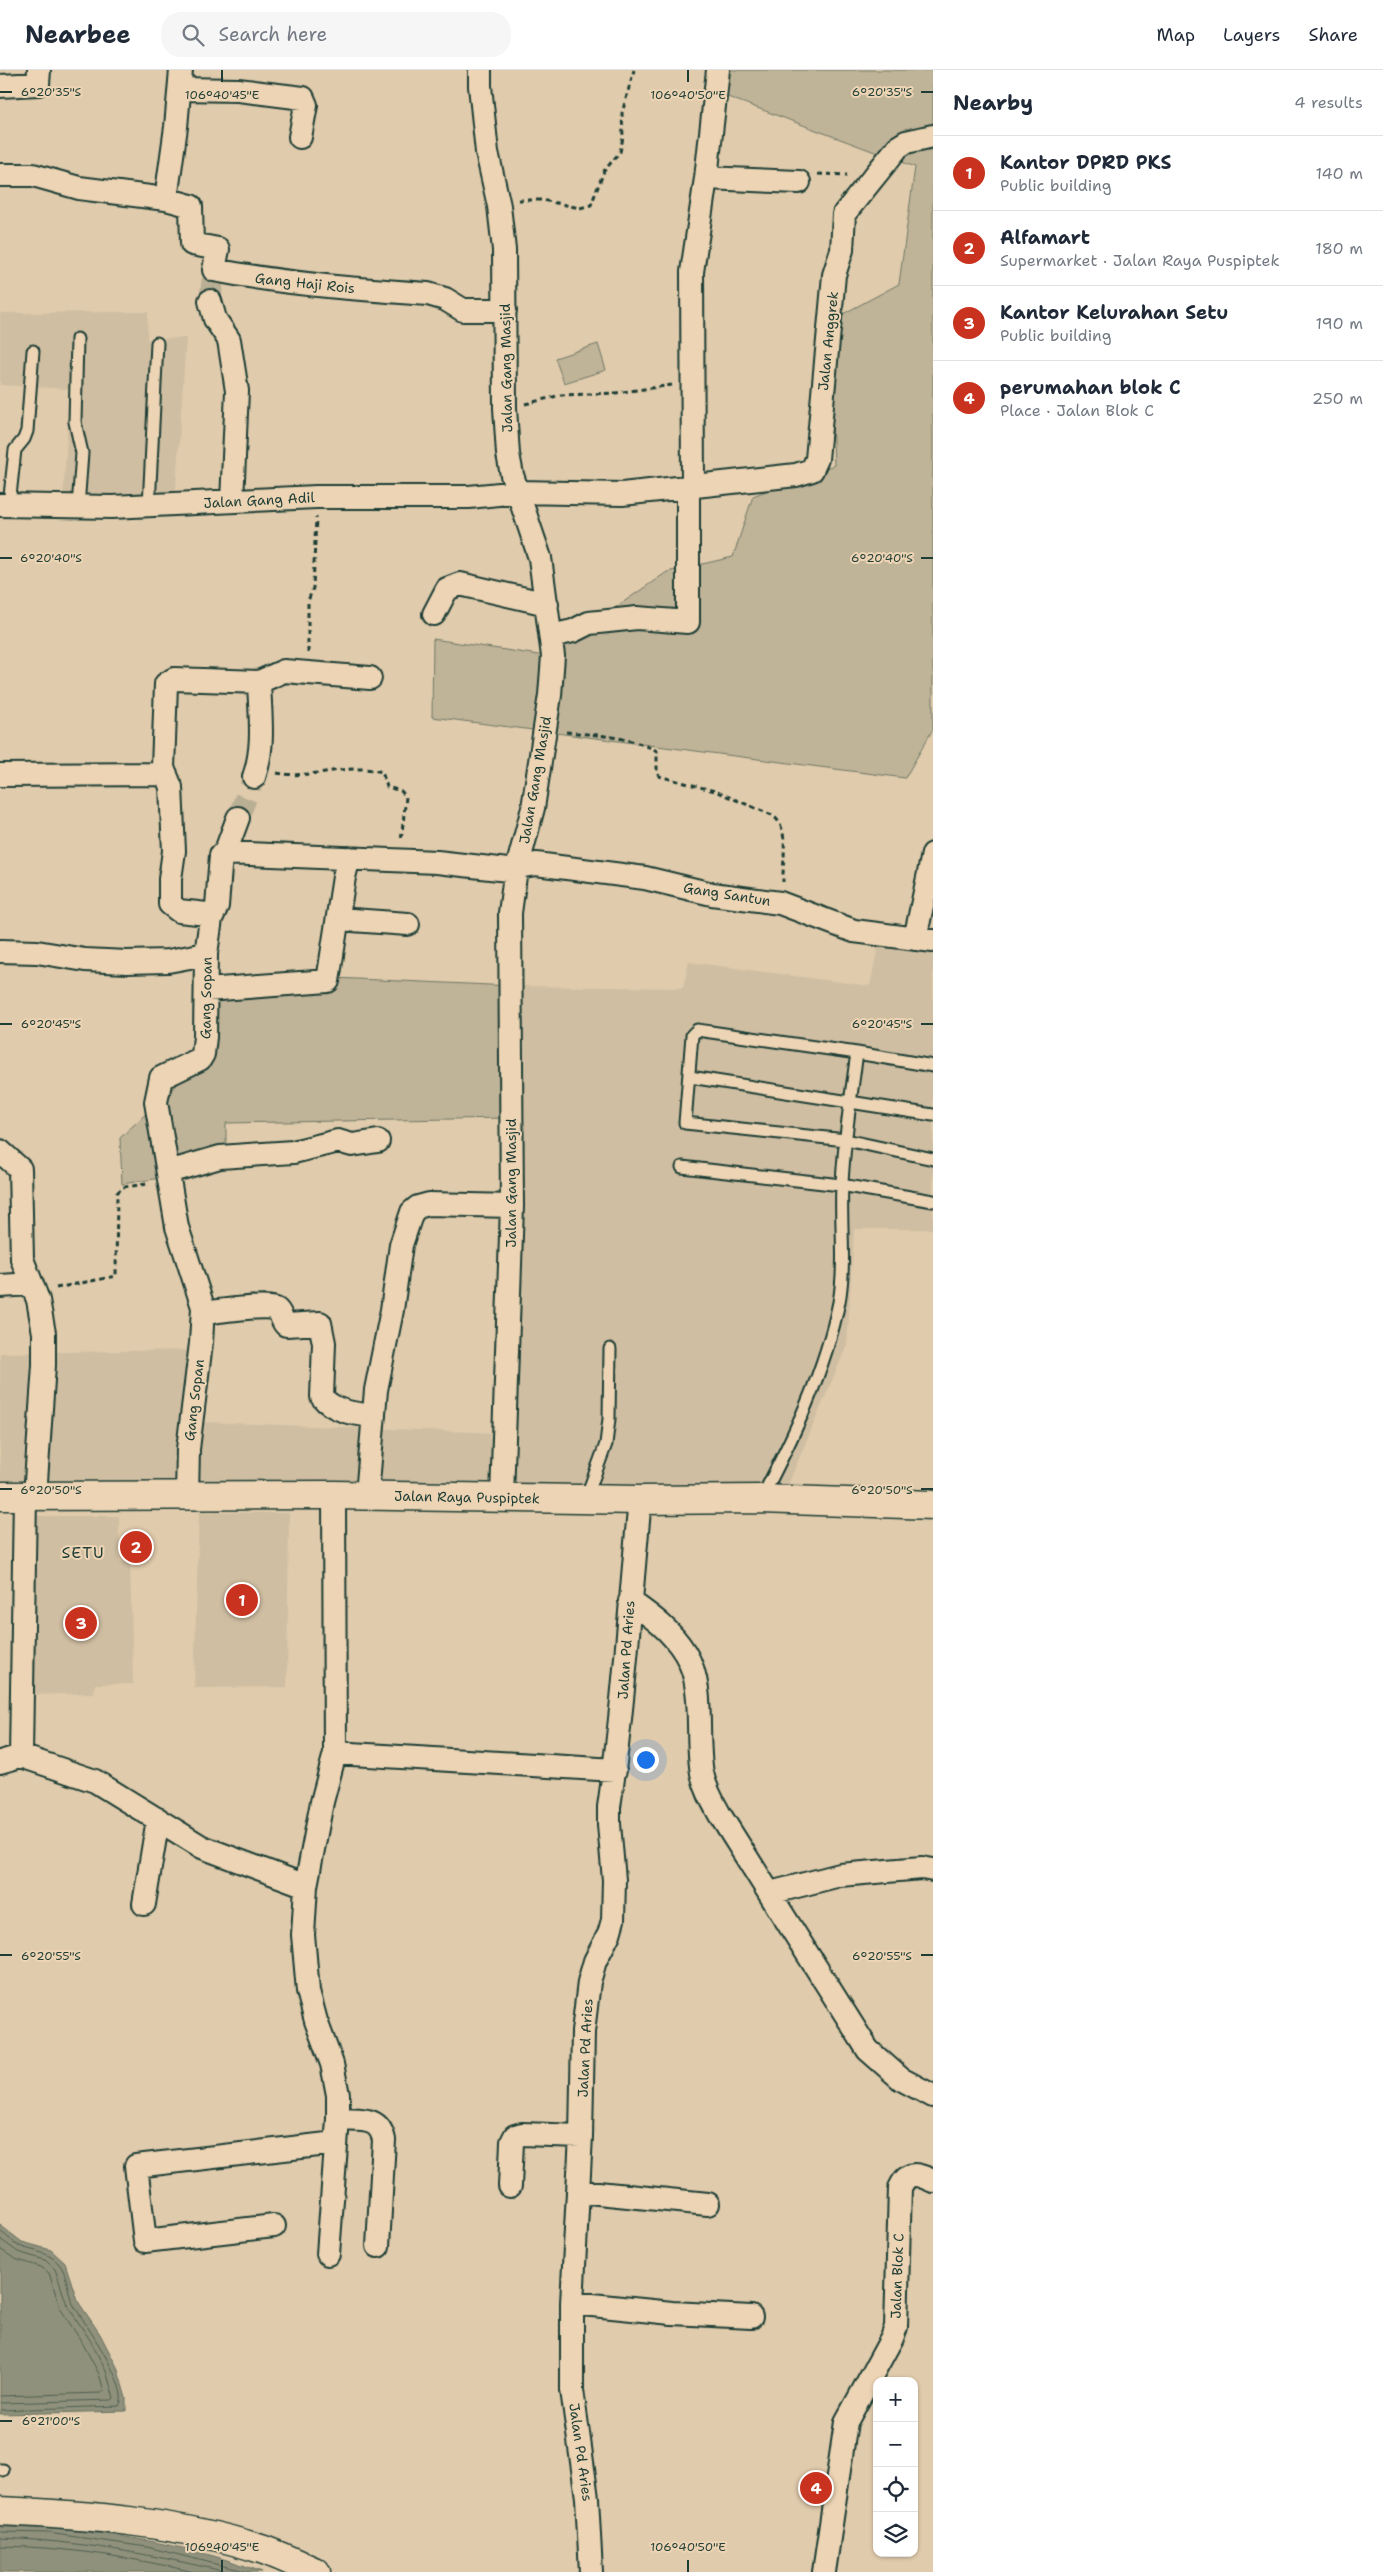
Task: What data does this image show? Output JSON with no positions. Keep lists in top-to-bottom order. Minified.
{"streets":{"main road":["Jalan Raya Puspiptek"],"street":["Gang Haji Rois","Jalan Anggrek","Jalan Gang Masjid","Jalan Gang Adil","Gang Santun","Gang Sopan","Jalan Pd Aries","Jalan Blok C"]},"crossings":[["Gang Haji Rois","Jalan Gang Masjid"],["Jalan Anggrek","Jalan Gang Adil"],["Jalan Gang Masjid","Jalan Gang Adil"],["Jalan Gang Masjid","Gang Santun"],["Jalan Gang Masjid","Jalan Raya Puspiptek"],["Gang Sopan","Jalan Raya Puspiptek"],["Jalan Raya Puspiptek","Jalan Pd Aries"]],"districts":["SETU"],"page":{"header":"Nearbee","search":"Search here","nav":["Map","Layers","Share"],"heading":["Nearby","4 results"],"list":[{"mark":"1","name":"Kantor DPRD PKS","note":"Public building","value":"140 m"},{"mark":"2","name":"Alfamart","note":"Supermarket · Jalan Raya Puspiptek","value":"180 m"},{"mark":"3","name":"Kantor Kelurahan Setu","note":"Public building","value":"190 m"},{"mark":"4","name":"perumahan blok C","note":"Place · Jalan Blok C","value":"250 m"}],"pins":["2","1","3","4"],"map_buttons":["+","−"]},"coordinates":["6°20'35\"S","106°40'45\"E","106°40'50\"E","6°20'40\"S","6°20'45\"S","6°20'50\"S","6°20'55\"S","6°21'00\"S"]}
